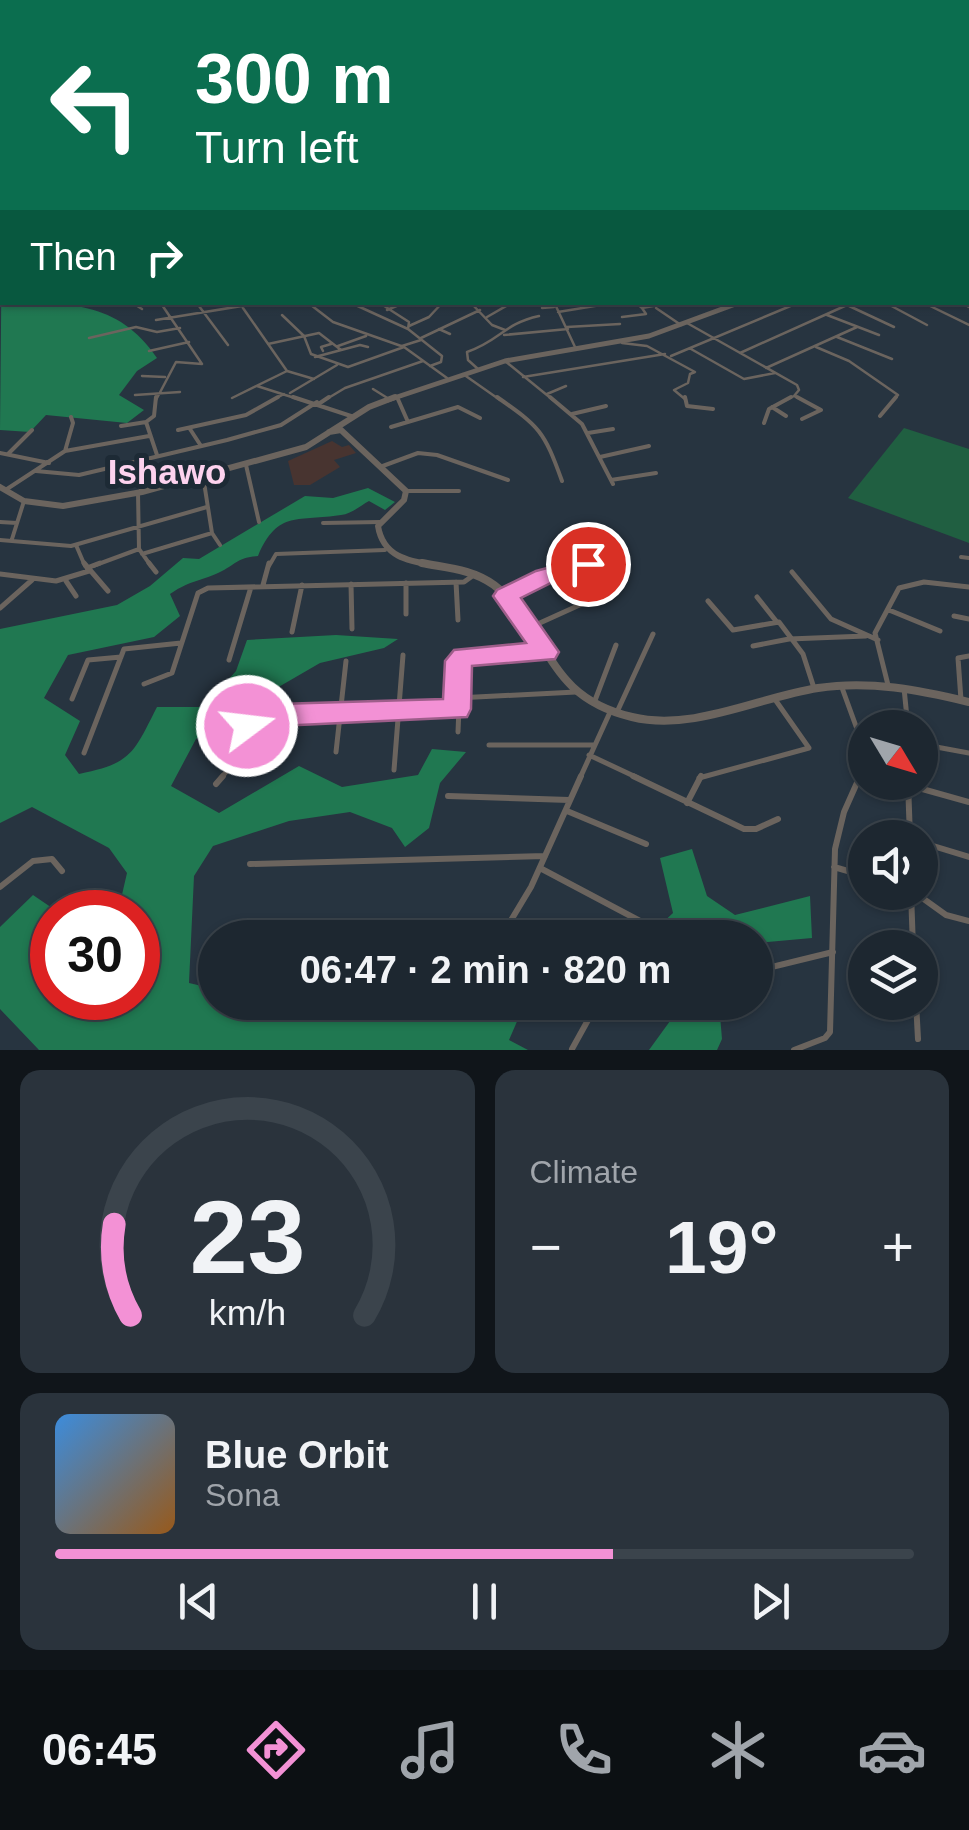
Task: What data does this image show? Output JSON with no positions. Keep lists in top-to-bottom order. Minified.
{"districts":["Ishawo"],"north":"bottom right","page":{"turn":["300 m","Turn left"],"then":"Then","limit":"30","trip":"06:47 · 2 min · 820 m","tile":"Climate","heat":["−","19°","+"],"song":["Blue Orbit","Sona"],"tabs":"06:45","gauge":["23","km/h"]}}
